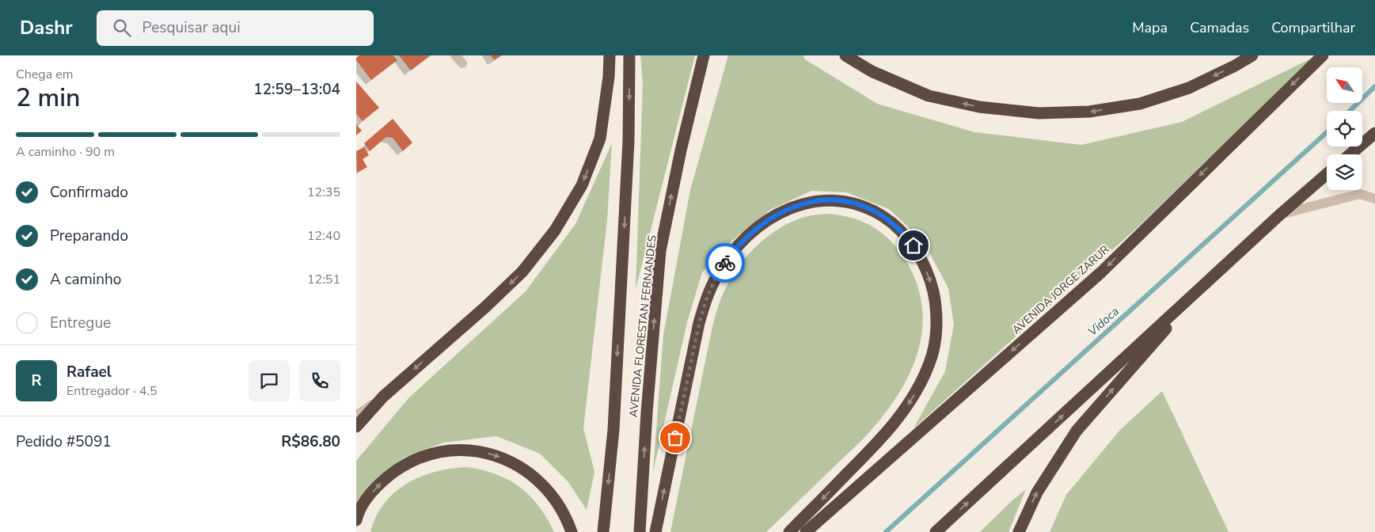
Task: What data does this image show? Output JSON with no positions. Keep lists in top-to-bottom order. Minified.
{"streets":{"highway":["AVENIDA JORGE ZARUR","AVENIDA FLORESTAN FERNANDES"]},"water":["Vidoca"],"north":"top left","page":{"header":"Dashr","search":"Pesquisar aqui","nav":["Mapa","Camadas","Compartilhar"],"heading":["2 min","Chega em","12:59–13:04"],"panel":["Rafael","Entregador · 4.5","Pedido #5091","R$86.80"],"bar":"A caminho · 90 m","list":[["Confirmado","12:35"],["Preparando","12:40"],["A caminho","12:51"],"Entregue"],"round":"R"}}
